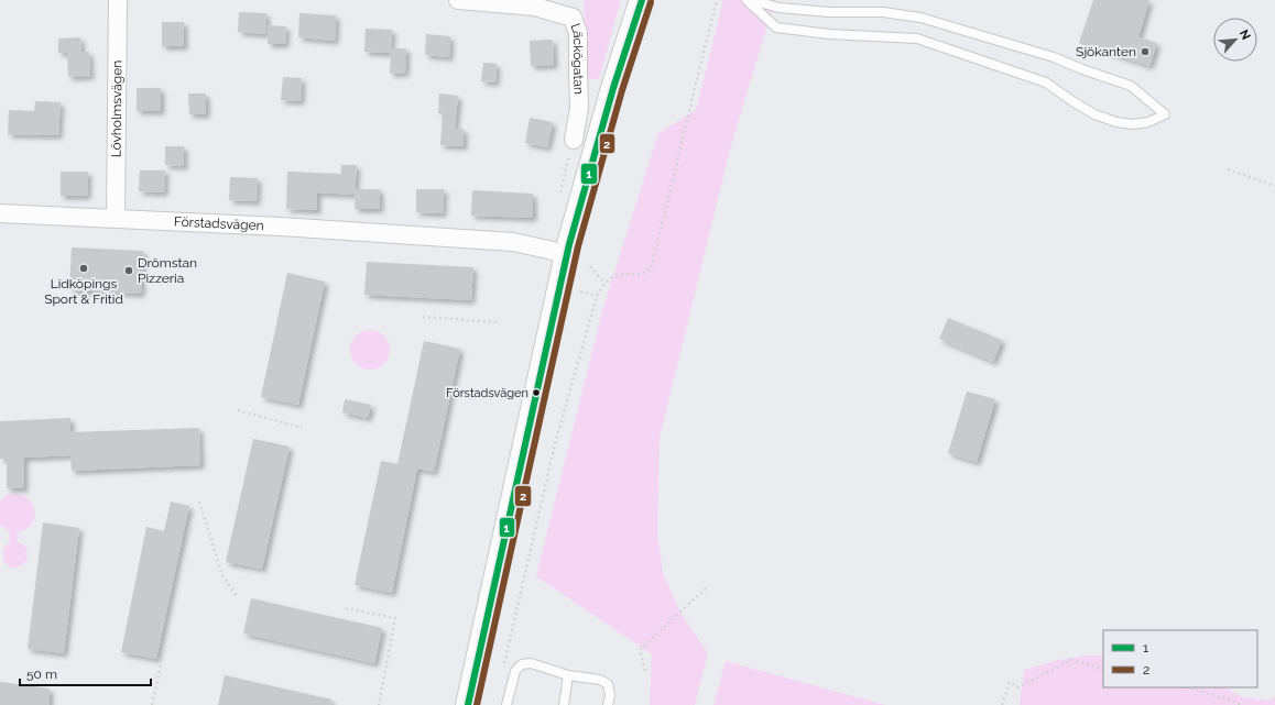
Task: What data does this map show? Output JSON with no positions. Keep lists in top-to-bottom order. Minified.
{"streets":{"street":["Läckögatan","Lövholmsvägen","Förstadsvägen"]},"crossings":[["Lövholmsvägen","Förstadsvägen"]],"places":["Sjökanten","Lidköpings Sport & Fritid","Drömstan Pizzeria","Förstadsvägen"],"lines":["transit line 1","transit line 2"],"legend":["1","2"],"scale_bar":"50 m","north":"top right"}
